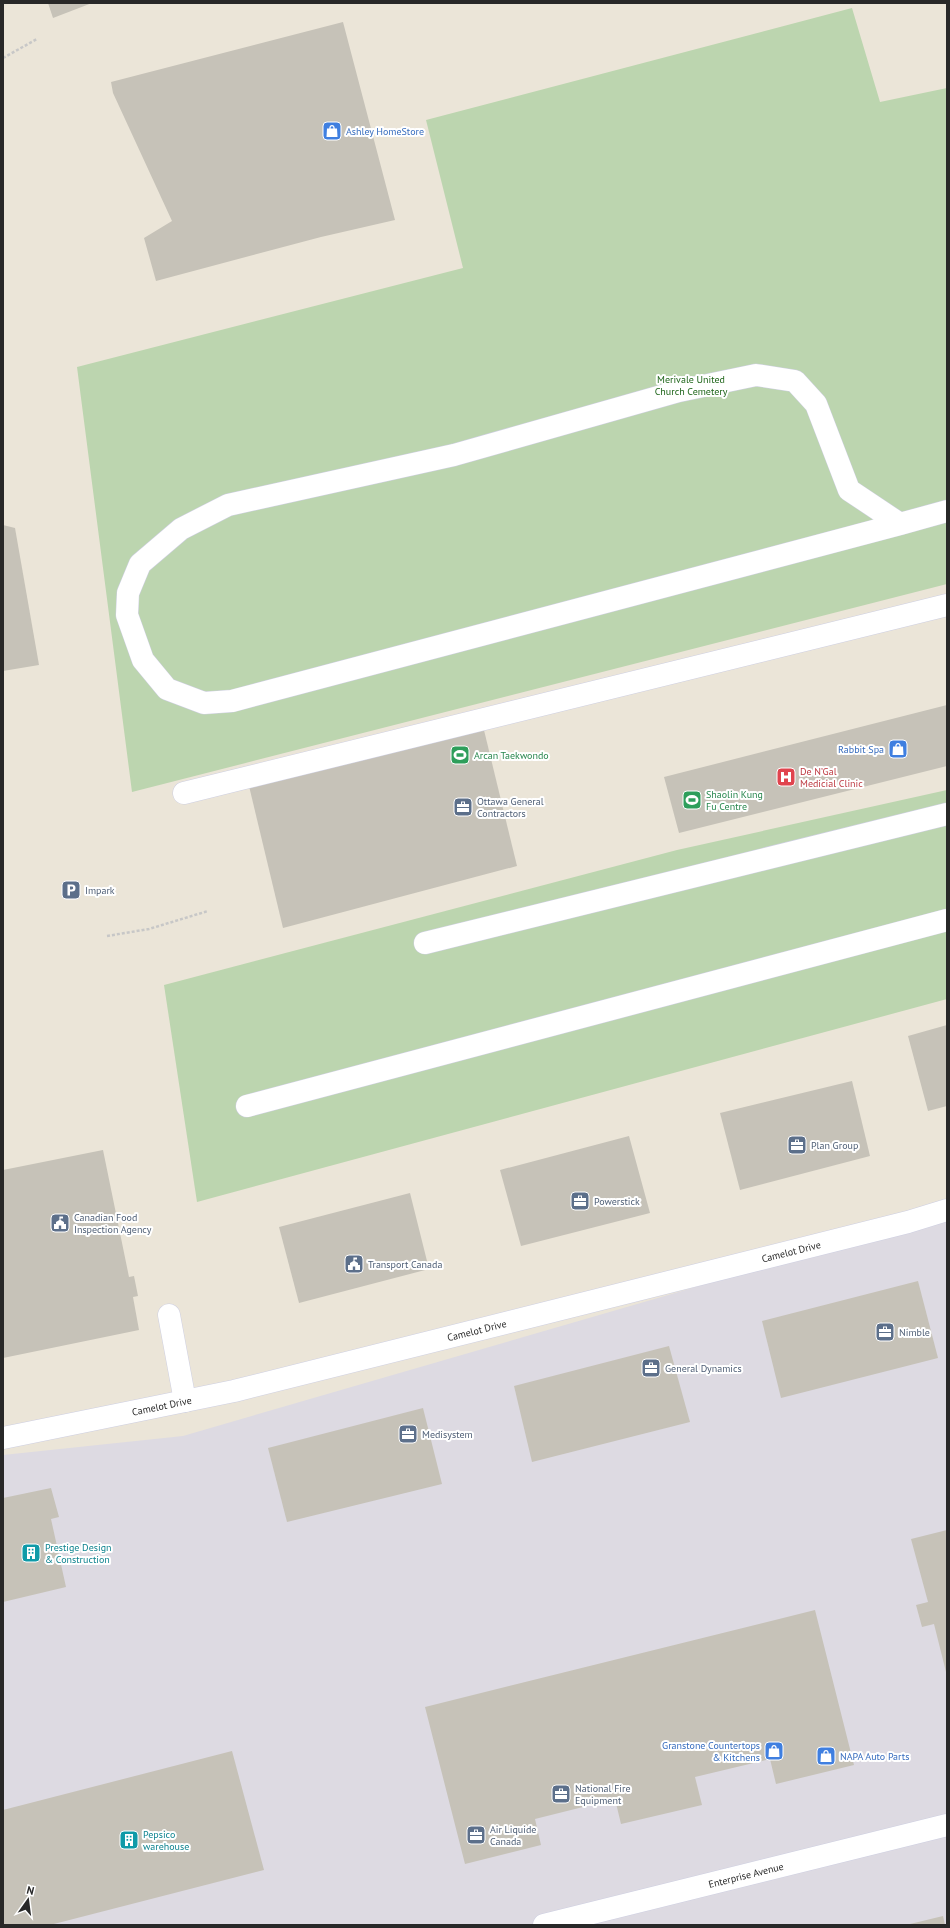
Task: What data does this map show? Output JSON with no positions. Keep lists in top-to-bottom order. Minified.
{"streets":{"street":["Camelot Drive","Enterprise Avenue"]},"parks":["Merivale United Church Cemetery"],"places":{"shop":["Ashley HomeStore","Rabbit Spa","Granstone Countertops & Kitchens","NAPA Auto Parts"],"sports":["Arcan Taekwondo","Shaolin Kung Fu Centre"],"hospital":["De N’Gal Medicial Clinic"],"office":["Ottawa General Contractors","Plan Group","Powerstick","Nimble","General Dynamics","Medisystem","National Fire Equipment","Air Liquide Canada"],"parking":["Impark"],"public building":["Canadian Food Inspection Agency","Transport Canada"],"building":["Prestige Design & Construction","Pepsico warehouse"]},"north":"top"}
